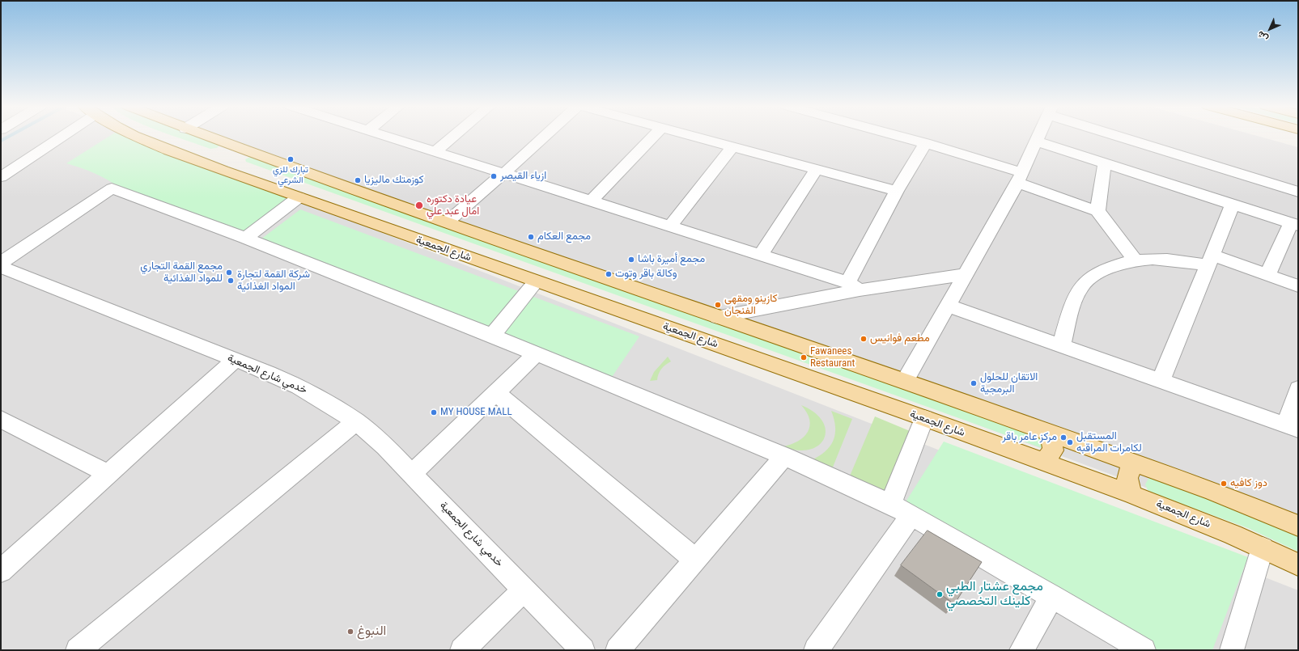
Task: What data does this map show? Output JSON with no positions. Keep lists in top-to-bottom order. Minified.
{"streets":{"main road":["شارع الجمعية"],"street":["خدمي شارع الجمعية"]},"places":["تبارك للزي الشرعي","ازياء القيصر","كوزمتك ماليزيا","عيادة دكتوره امال عبد علي","مجمع العكام","مجمع أميرة باشا","مجمع القمة التجاري للمواد الغذائية","وكالة باقر وتوت","شركة القمة لتجارة المواد الغذائية","كازينو ومقهى الفنجان","مطعم فوانيس","Fawanees Restaurant","الاتقان للحلول البرمجية","MY HOUSE MALL","مركز عامر باقر","المستقبل لكامرات المراقبه","دوز كافيه","مجمع عشتار الطبي كلينك التخصصي","النبوغ"],"north":"bottom left"}
